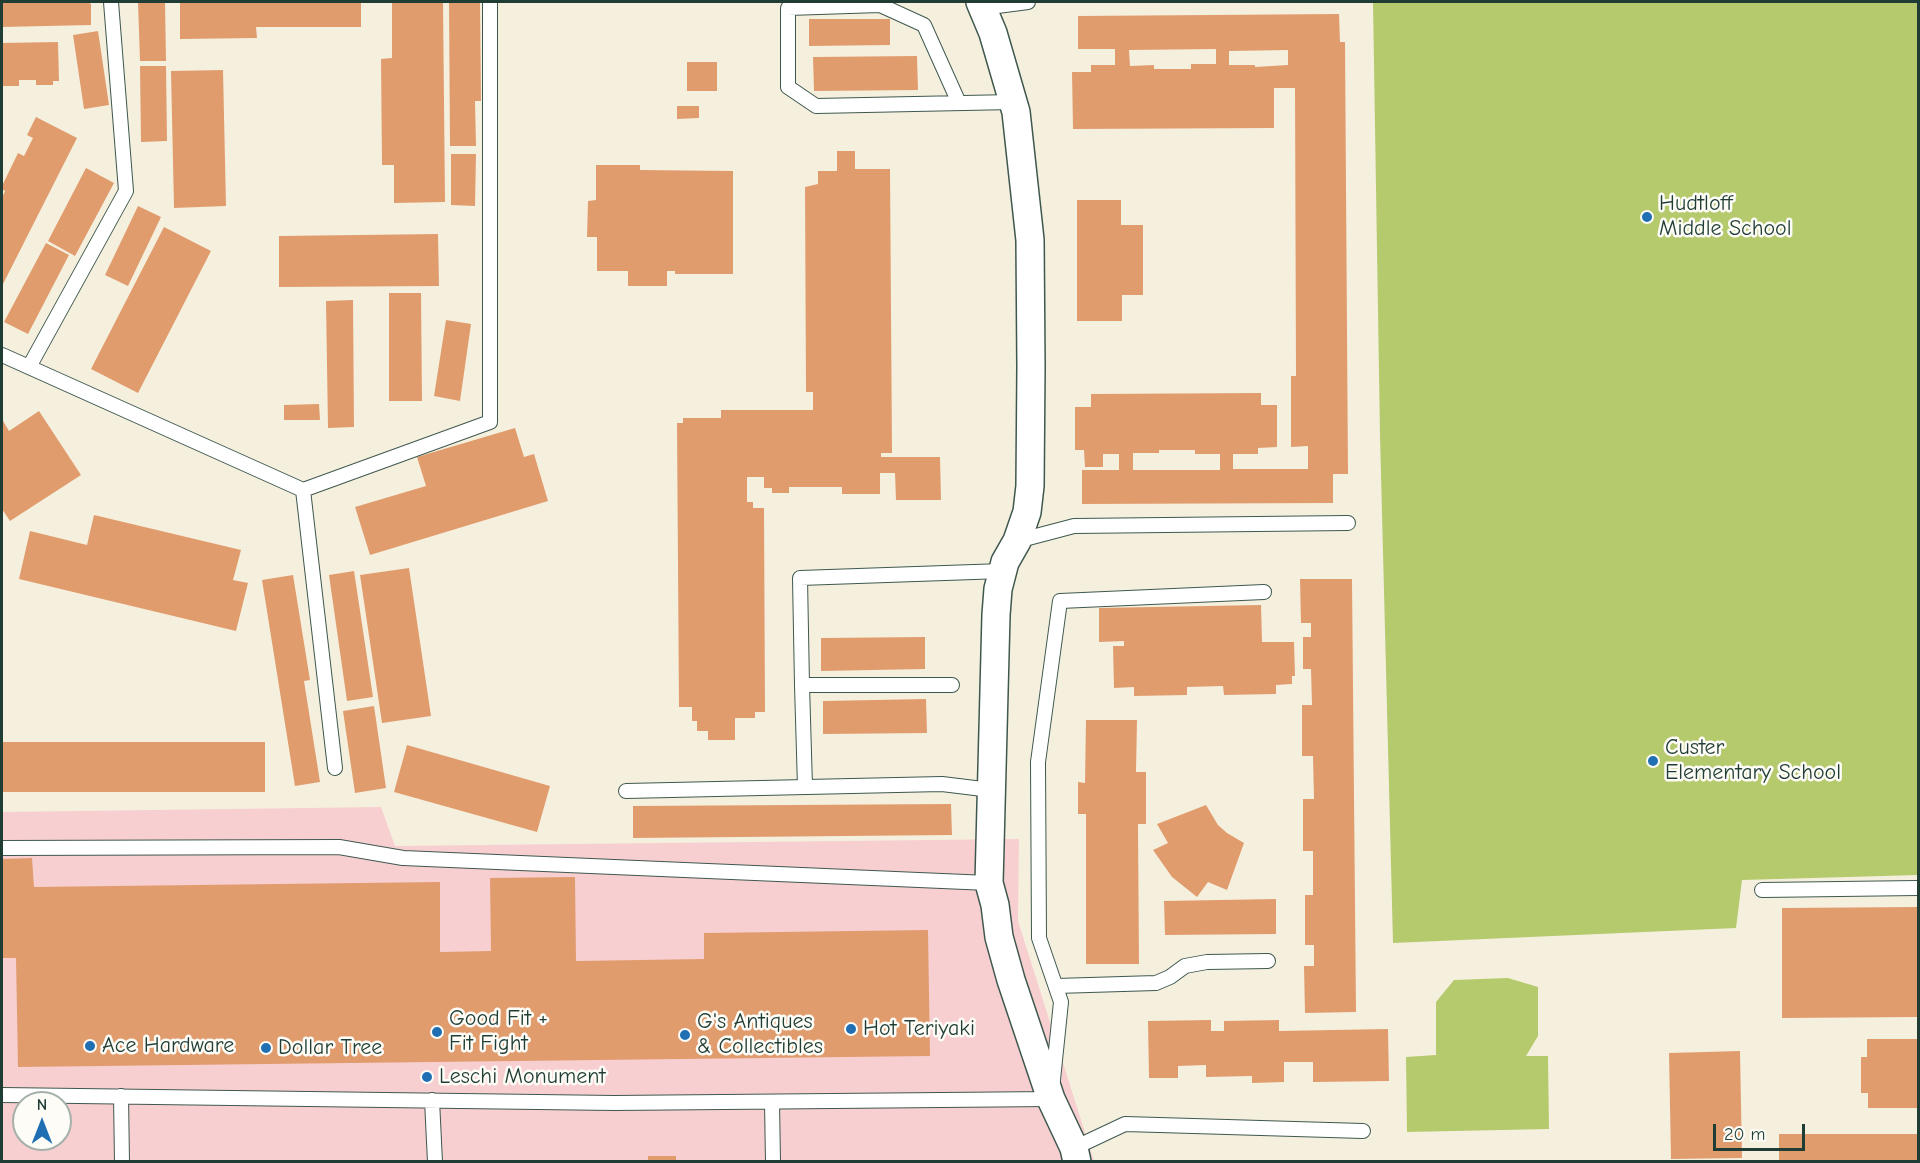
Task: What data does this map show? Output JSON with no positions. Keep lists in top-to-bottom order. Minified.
{"places":["Hudtloff Middle School","Custer Elementary School","Hot Teriyaki","Good Fit + Fit Fight","G's Antiques & Collectibles","Ace Hardware","Dollar Tree","Leschi Monument"],"scale_bar":"20 m","north":"top"}
